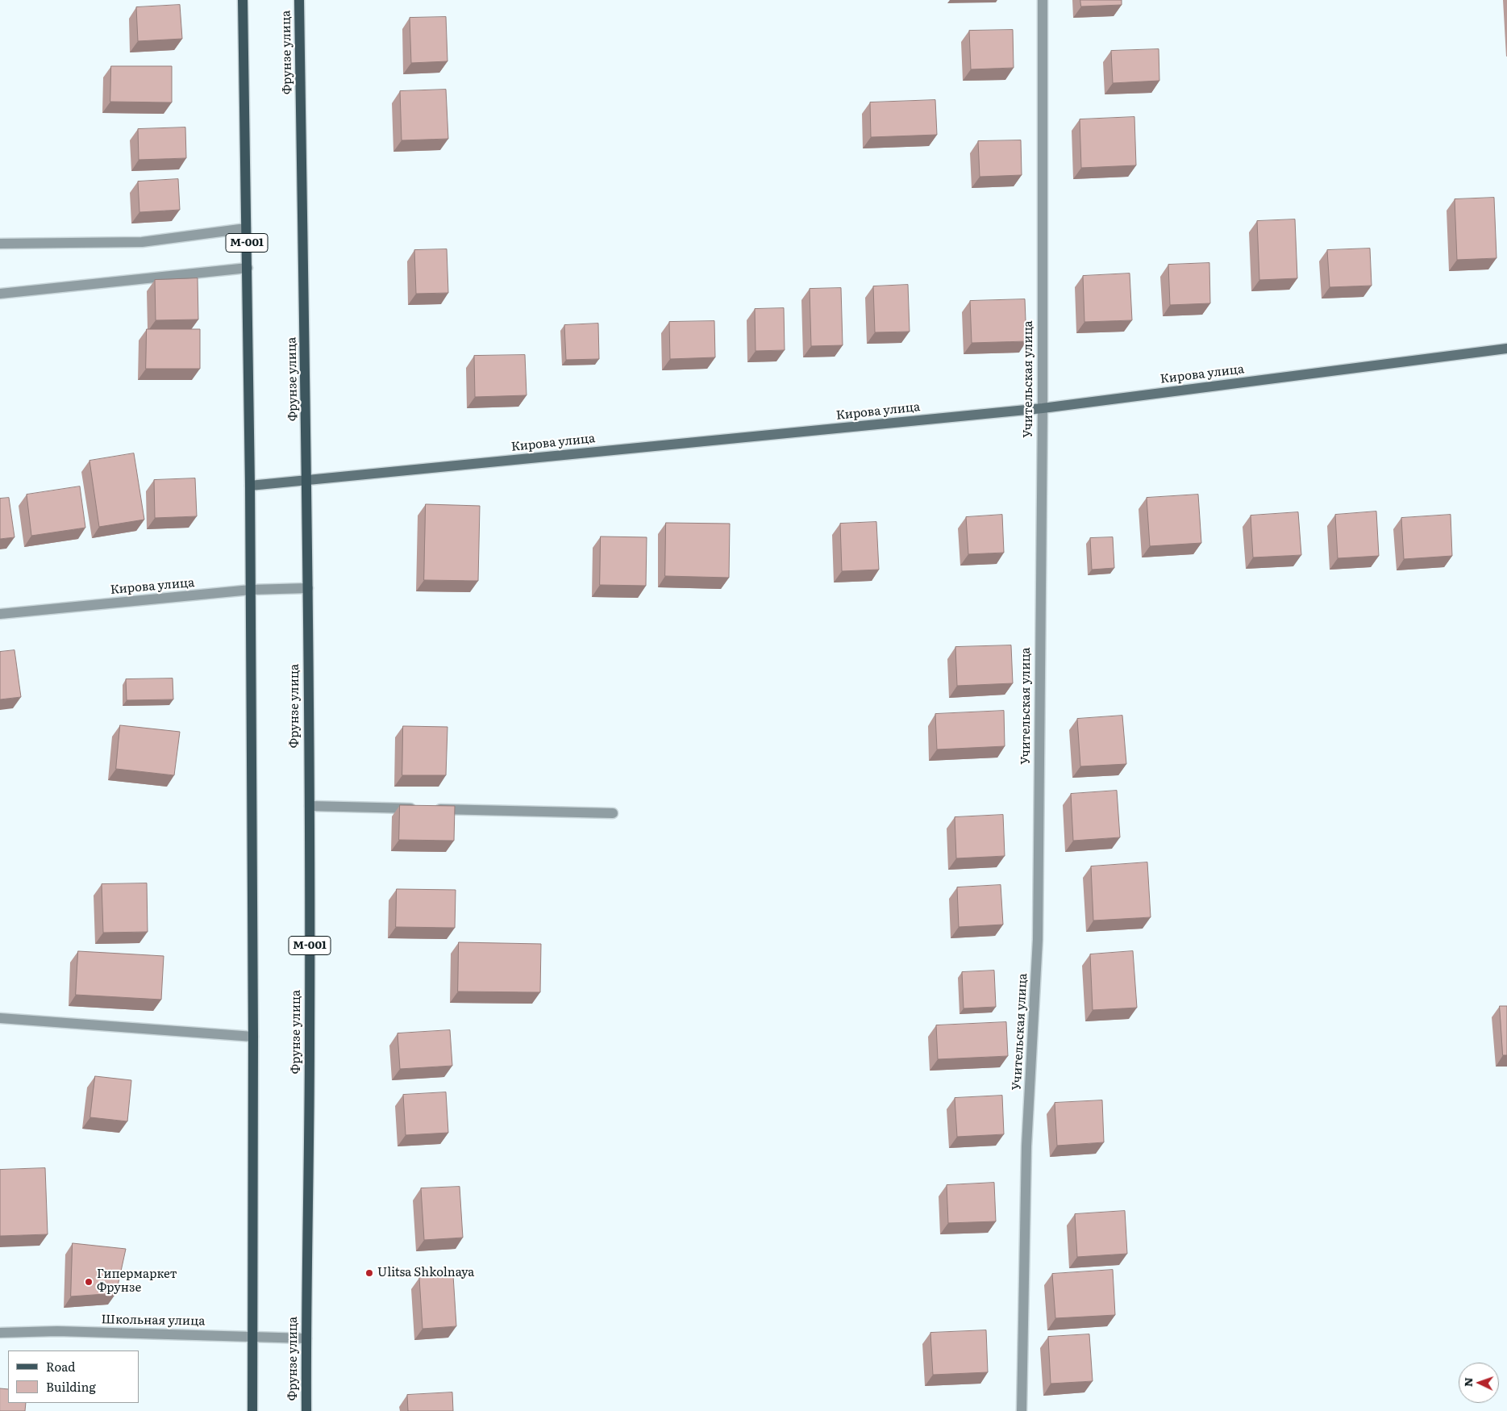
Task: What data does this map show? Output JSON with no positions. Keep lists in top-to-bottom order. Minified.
{"streets":{"main road":["Фрунзе улица","M-001"],"street":["Кирова улица","Учительская улица","Школьная улица"]},"crossings":[["Фрунзе улица","Кирова улица"],["Фрунзе улица","Школьная улица"],["M-001","Кирова улица"],["M-001","Школьная улица"],["Кирова улица","Учительская улица"]],"places":["Ulitsa Shkolnaya","Гипермаркет Фрунзе"],"legend":["Road","Building"],"north":"left"}
